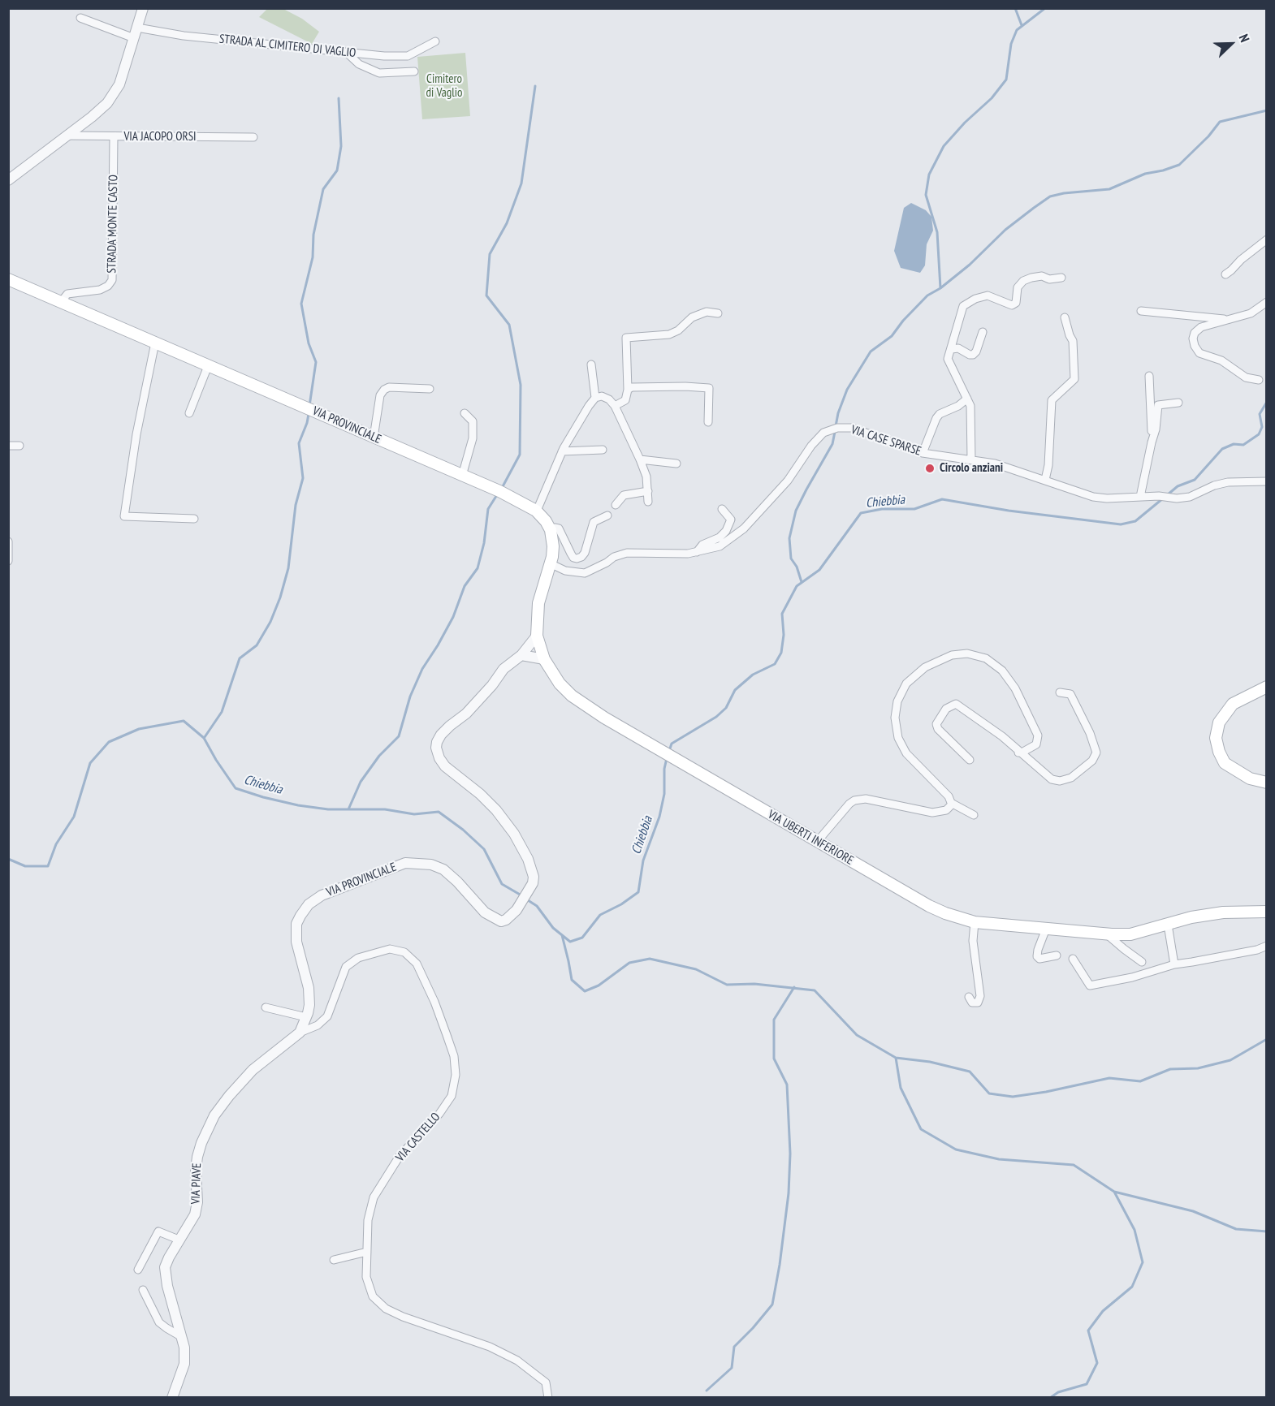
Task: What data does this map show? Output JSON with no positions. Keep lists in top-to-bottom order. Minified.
{"streets":{"main road":["VIA PROVINCIALE","VIA UBERTI INFERIORE"],"street":["STRADA AL CIMITERO DI VAGLIO","VIA JACOPO ORSI","STRADA MONTE CASTO","VIA CASE SPARSE","VIA CASTELLO","VIA PIAVE"]},"crossings":[["VIA JACOPO ORSI","STRADA MONTE CASTO"],["STRADA MONTE CASTO","VIA PROVINCIALE"],["VIA PROVINCIALE","VIA UBERTI INFERIORE"],["VIA PROVINCIALE","VIA CASTELLO"],["VIA PROVINCIALE","VIA PIAVE"],["VIA CASE SPARSE","VIA UBERTI INFERIORE"],["VIA CASTELLO","VIA PIAVE"]],"water":["Chiebbia"],"parks":["Cimitero di Vaglio"],"places":["Circolo anziani"],"north":"top right"}
